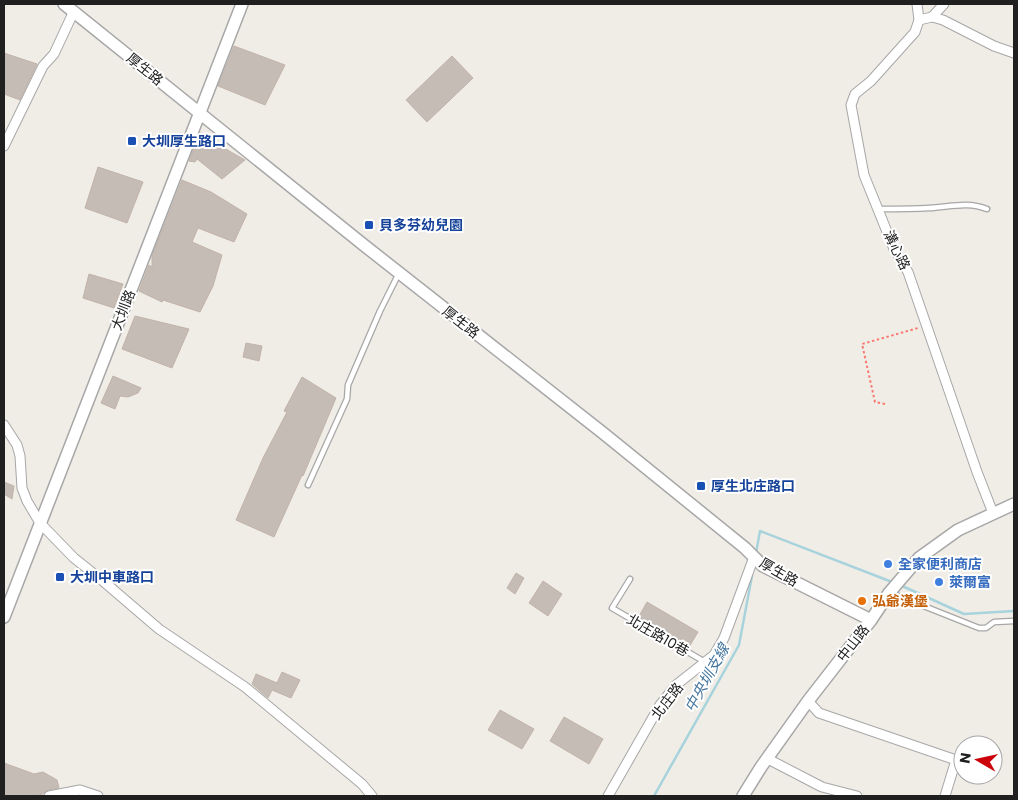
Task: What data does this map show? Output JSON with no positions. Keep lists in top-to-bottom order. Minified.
{"streets":{"street":["厚生路","溝心路","大圳路","中山路","北庄路"],"lane":["北庄路10巷"]},"crossings":[["厚生路","大圳路"],["厚生路","中山路"],["厚生路","北庄路"],["溝心路","中山路"],["北庄路10巷","北庄路"]],"water":["中央圳支線"],"places":{"transit":["大圳厚生路口","貝多芬幼兒園","厚生北庄路口","大圳中車路口"],"other":["全家便利商店","萊爾富","弘爺漢堡"]},"north":"left"}
